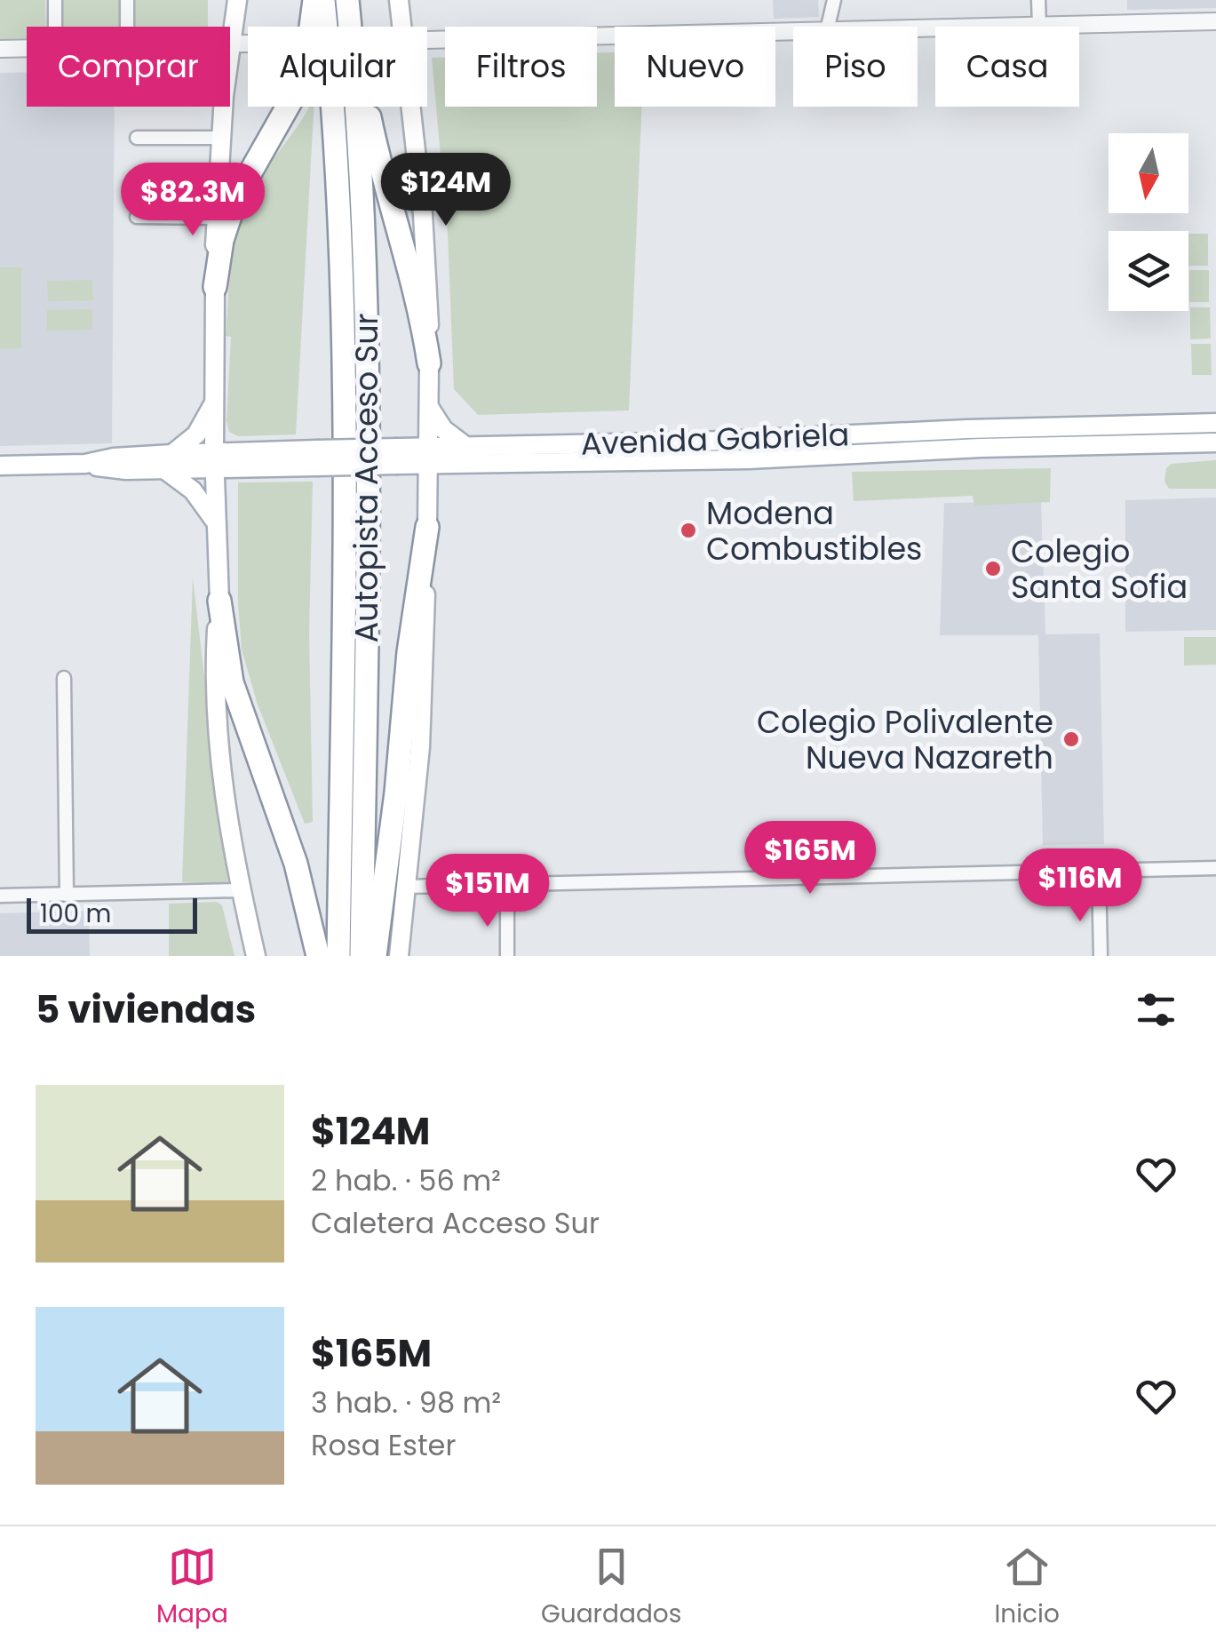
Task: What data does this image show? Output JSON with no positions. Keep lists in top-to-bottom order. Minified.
{"streets":{"highway":["Autopista Acceso Sur"],"main road":["Avenida Gabriela"]},"places":["Modena Combustibles","Colegio Santa Sofia","Colegio Polivalente Nueva Nazareth"],"scale_bar":"100 m","north":"bottom","page":{"chip":["Comprar","Alquilar","Filtros","Nuevo","Piso","Casa"],"price":["$124M","$82.3M","$165M","$116M","$151M"],"scale":"100 m","heading":"5 viviendas","list":[{"name":"$124M","note":"2 hab. · 56 m² · Caletera Acceso Sur"},{"name":"$165M","note":"3 hab. · 98 m² · Rosa Ester"}],"tabs":["Mapa","Guardados","Inicio"]}}
